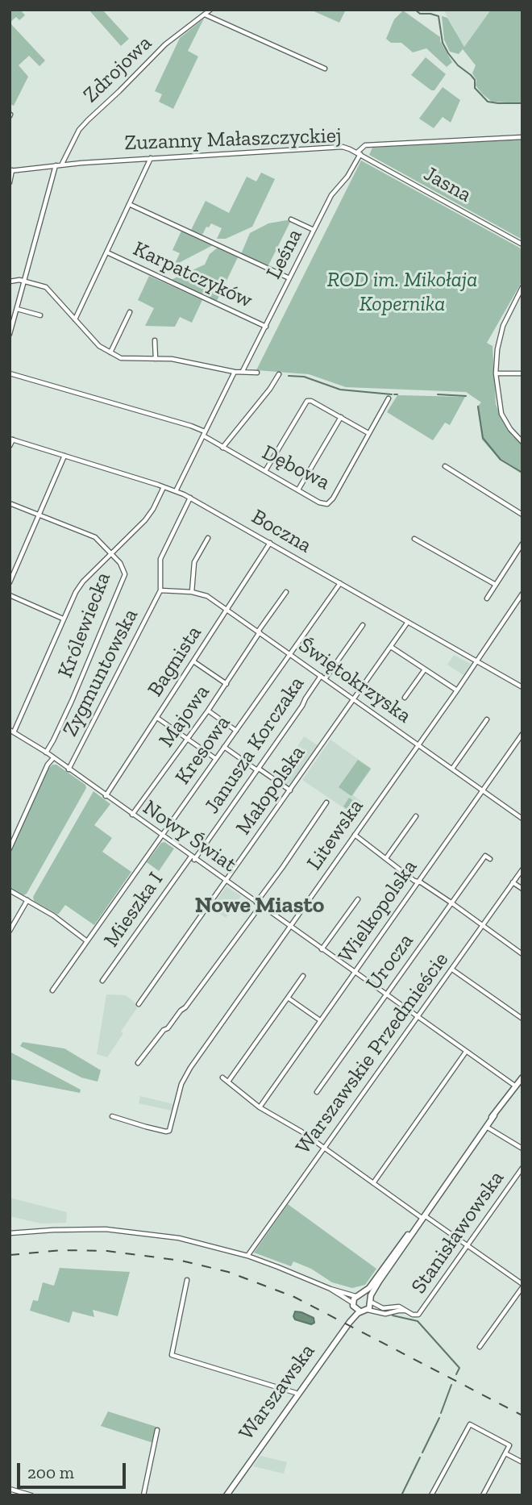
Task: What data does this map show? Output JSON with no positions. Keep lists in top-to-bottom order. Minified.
{"streets":{"main road":["Warszawska"],"street":["Zdrojowa","Zuzanny Małaszczyckiej","Jasna","Leśna","Karpatczyków","Dębowa","Boczna","Królewiecka","Bagnista","Zygmuntowska","Świętokrzyska","Majowa","Janusza Korczaka","Kresowa","Małopolska","Litewska","Nowy Świat","Mieszka I","Wielkopolska","Urocza","Warszawskie Przedmieście","Stanisławowska"]},"crossings":[["Zdrojowa","Zuzanny Małaszczyckiej"],["Zuzanny Małaszczyckiej","Jasna"],["Zuzanny Małaszczyckiej","Leśna"],["Jasna","Leśna"],["Leśna","Karpatczyków"],["Boczna","Bagnista"],["Boczna","Kresowa"],["Boczna","Małopolska"],["Boczna","Litewska"],["Królewiecka","Nowy Świat"],["Bagnista","Świętokrzyska"],["Bagnista","Nowy Świat"],["Zygmuntowska","Świętokrzyska"],["Zygmuntowska","Nowy Świat"],["Świętokrzyska","Majowa"],["Świętokrzyska","Janusza Korczaka"],["Świętokrzyska","Kresowa"],["Świętokrzyska","Małopolska"],["Świętokrzyska","Litewska"],["Świętokrzyska","Wielkopolska"],["Majowa","Nowy Świat"],["Janusza Korczaka","Nowy Świat"],["Janusza Korczaka","Mieszka I"],["Kresowa","Nowy Świat"],["Małopolska","Nowy Świat"],["Litewska","Nowy Świat"],["Nowy Świat","Mieszka I"],["Nowy Świat","Wielkopolska"],["Nowy Świat","Urocza"],["Nowy Świat","Warszawskie Przedmieście"]],"districts":["Nowe Miasto"],"parks":["ROD im. Mikołaja Kopernika"],"scale_bar":"200 m"}
